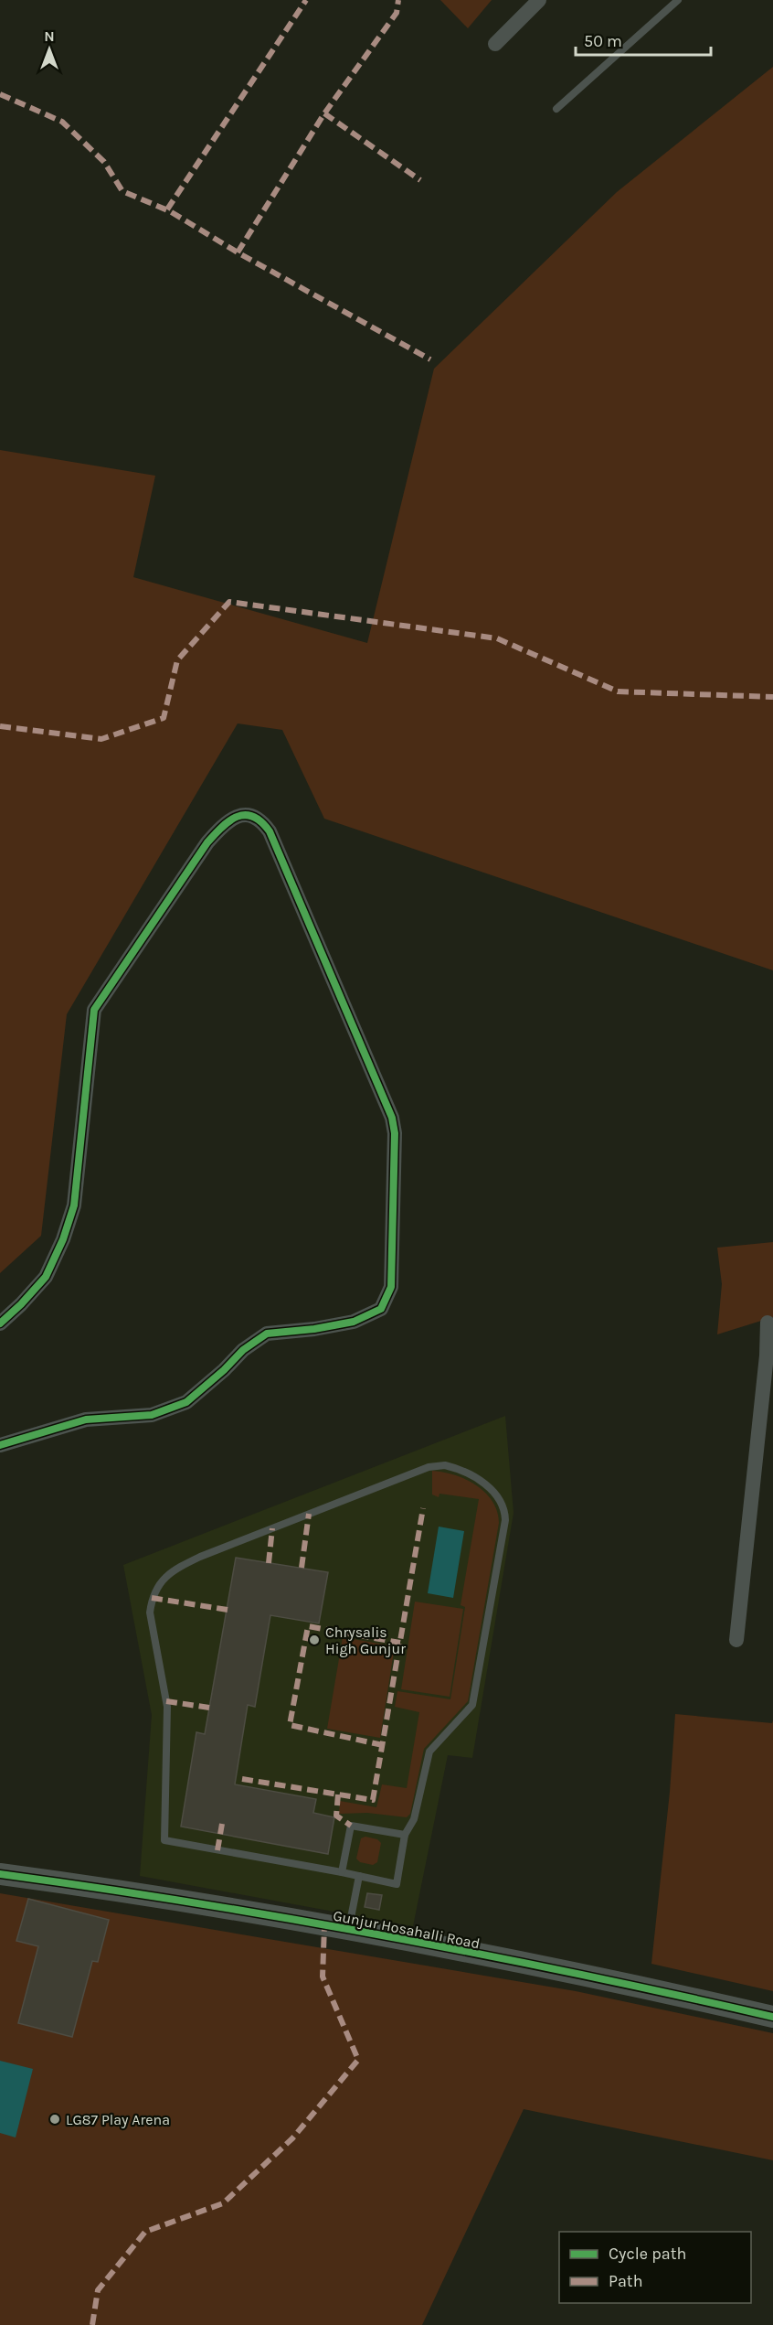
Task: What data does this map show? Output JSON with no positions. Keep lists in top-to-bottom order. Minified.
{"streets":{"street":["Gunjur Hosahalli Road"]},"places":["Chrysalis High Gunjur","LG87 Play Arena"],"legend":["Cycle path","Path"],"scale_bar":"50 m","north":"top"}
